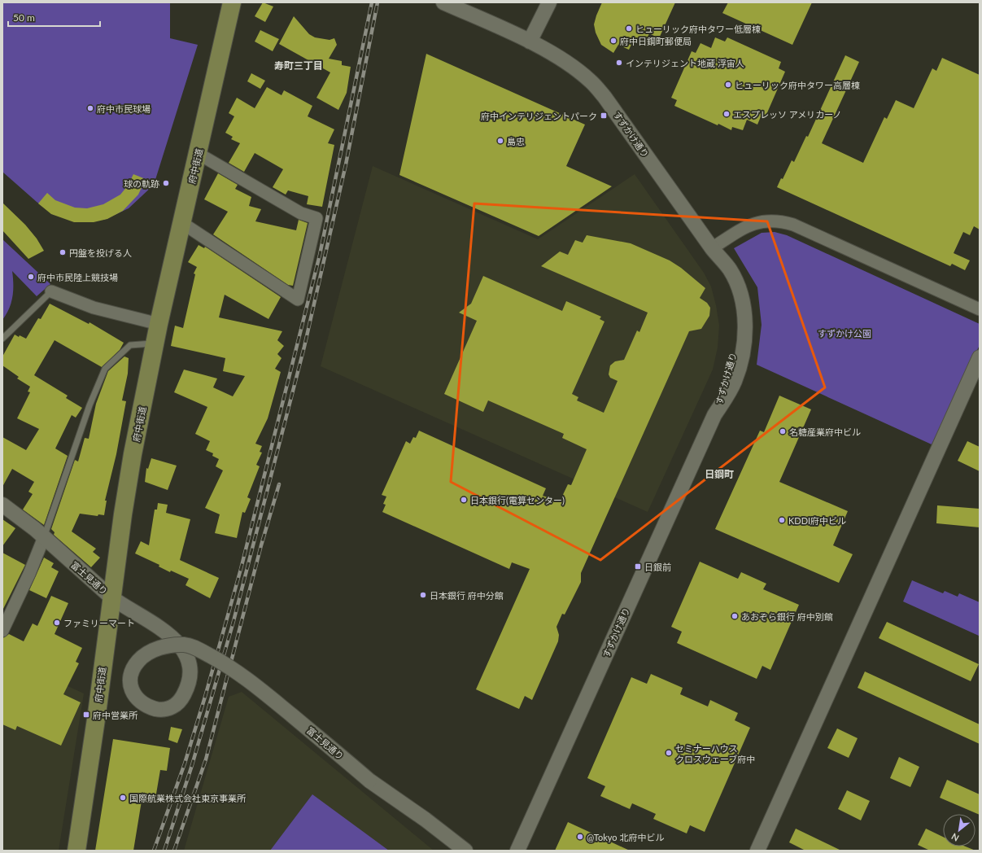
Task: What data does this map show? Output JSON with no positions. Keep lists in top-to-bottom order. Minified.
{"streets":{"main road":["府中街道"],"street":["すずかけ通り","富士見通り"]},"crossings":[["府中街道","富士見通り"]],"districts":["寿町三丁目","日鋼町"],"parks":["すずかけ公園"],"places":{"other":["ヒューリック府中タワー低層棟","府中日鋼町郵便局","インテリジェント地蔵 浮宙人","ヒューリック府中タワー高層棟","府中市民球場","エスプレッソ アメリカーノ","島忠","球の軌跡","円盤を投げる人","府中市民陸上競技場","名糖産業府中ビル","日本銀行(電算センター)","KDDI府中ビル","日本銀行 府中分館","あおぞら銀行 府中別館","ファミリーマート","セミナーハウス クロスウェーブ府中","国際航業株式会社東京事業所","@Tokyo 北府中ビル"],"transit":["府中インテリジェントパーク","日銀前","府中営業所"]},"scale_bar":"50 m","north":"bottom left"}
